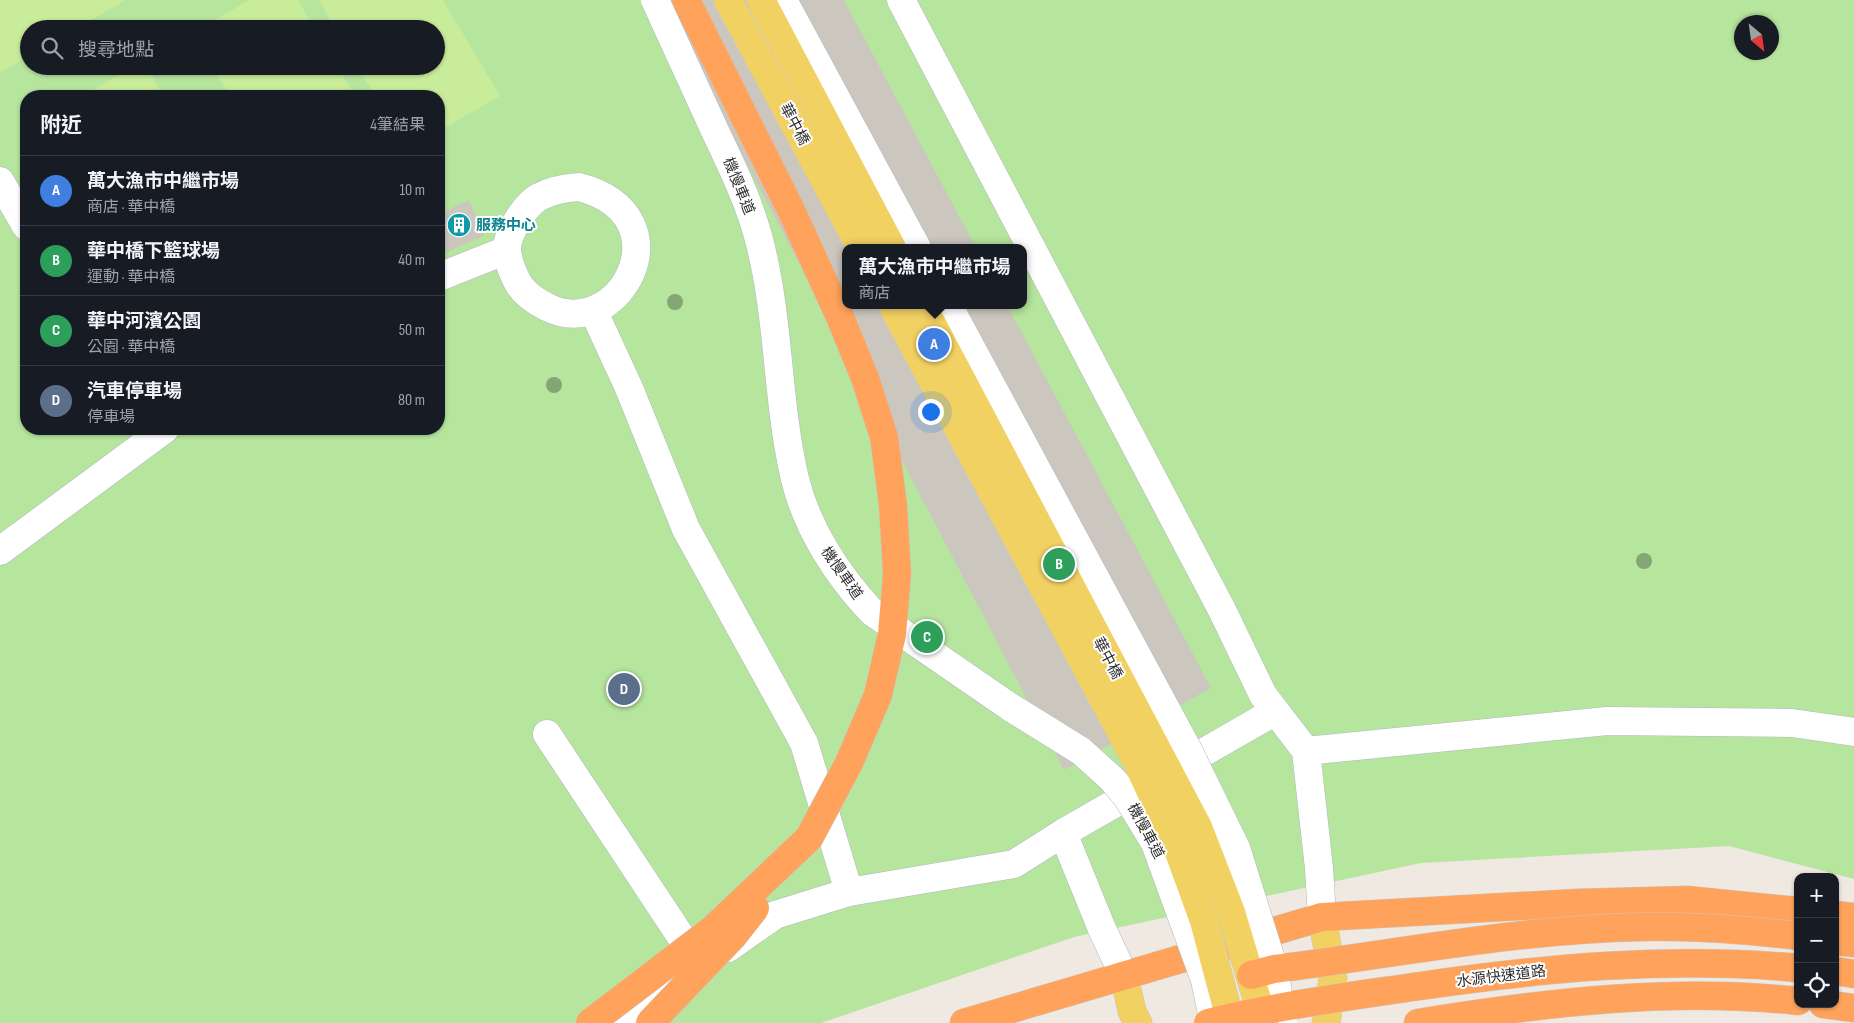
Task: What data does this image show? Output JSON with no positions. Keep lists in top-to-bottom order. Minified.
{"streets":{"highway":["水源快速道路"],"main road":["華中橋"],"lane":["機慢車道"]},"places":{"building":["服務中心"]},"north":"bottom right","page":{"search":"搜尋地點","heading":["附近","4筆結果"],"list":[{"mark":"A","name":"萬大漁市中繼市場","note":"商店 · 華中橋","value":"10 m"},{"mark":"B","name":"華中橋下籃球場","note":"運動 · 華中橋","value":"40 m"},{"mark":"C","name":"華中河濱公園","note":"公園 · 華中橋","value":"50 m"},{"mark":"D","name":"汽車停車場","note":"停車場","value":"80 m"}],"popup":["萬大漁市中繼市場","商店"],"pins":["A","B","C","D"],"map_buttons":["+","−"]}}
